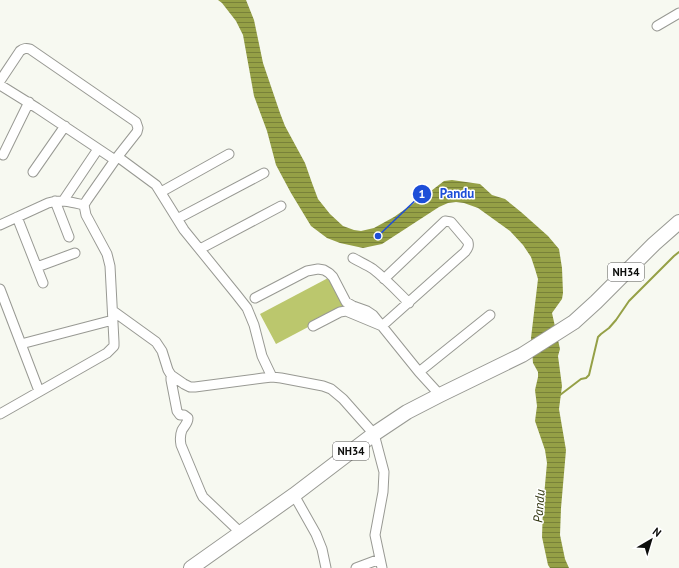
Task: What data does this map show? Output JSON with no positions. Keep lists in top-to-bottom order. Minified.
{"streets":{"highway":["NH34"]},"water":["Pandu"],"places":["Pandu"],"north":"top right"}
